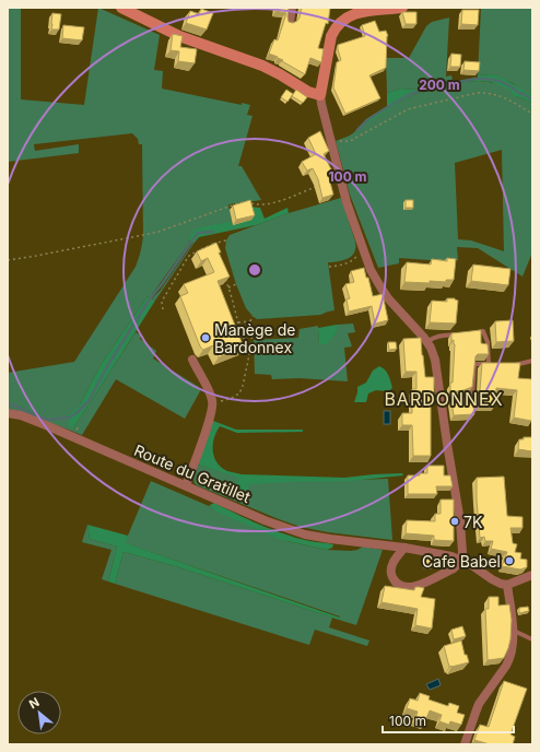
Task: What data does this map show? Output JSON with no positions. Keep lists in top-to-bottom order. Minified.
{"streets":{"street":["Route du Gratillet"]},"districts":["BARDONNEX"],"places":["Manège de Bardonnex","7K","Cafe Babel"],"scale_bar":"100 m","north":"top left","rings":["200 m","100 m"]}
